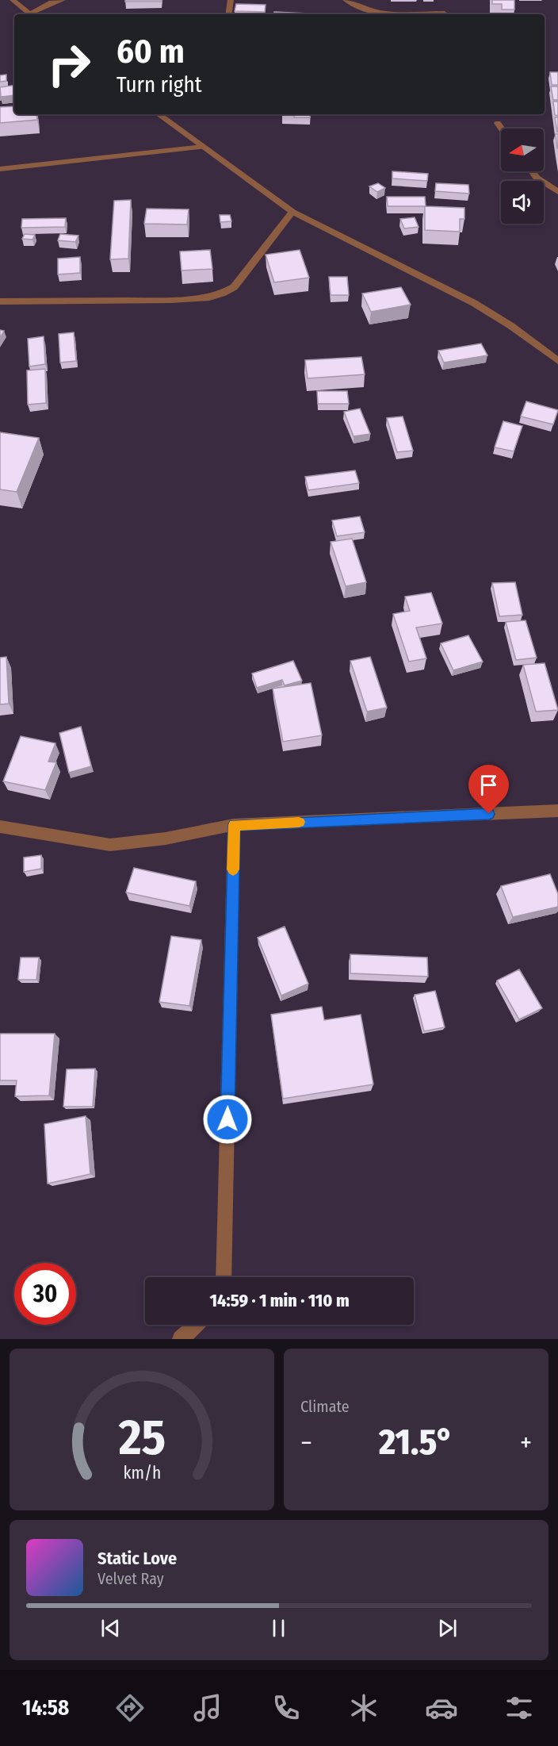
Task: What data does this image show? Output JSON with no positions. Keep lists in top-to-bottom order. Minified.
{"north":"left","page":{"turn":["60 m","Turn right"],"limit":"30","trip":"14:59 · 1 min · 110 m","tile":"Climate","heat":["−","21.5°","+"],"song":["Static Love","Velvet Ray"],"tabs":"14:58","gauge":["25","km/h"]}}
